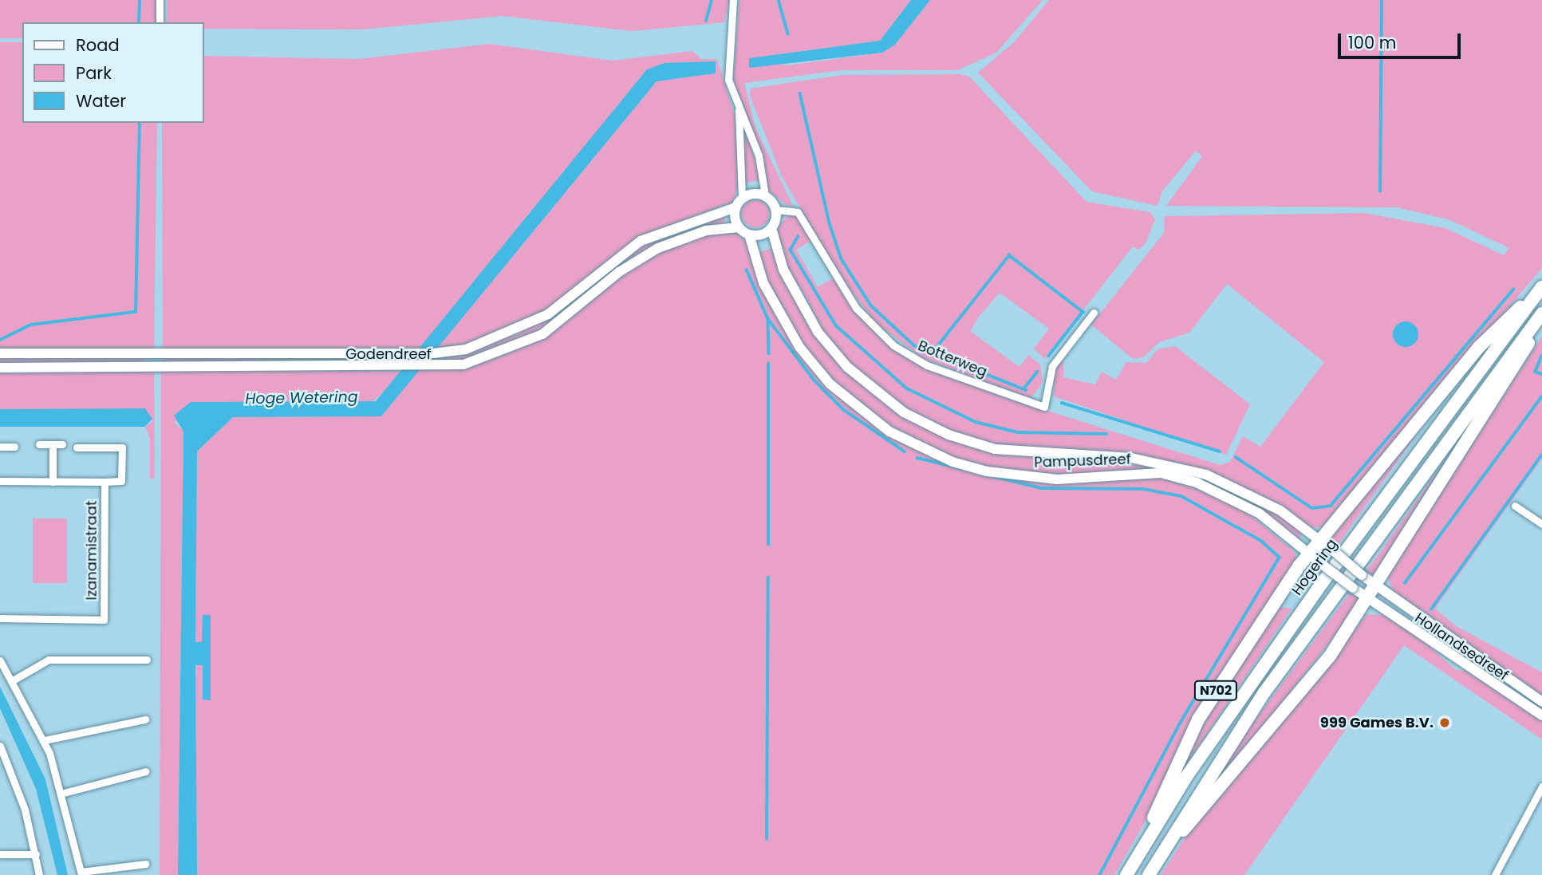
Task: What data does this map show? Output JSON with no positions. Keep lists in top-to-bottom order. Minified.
{"streets":{"highway":["Hogering","N702"],"main road":["Godendreef","Pampusdreef","Hollandsedreef"],"street":["Botterweg","Izanamistraat"]},"crossings":[["Godendreef","Botterweg"],["Godendreef","Pampusdreef"],["Botterweg","Pampusdreef"],["Pampusdreef","Hollandsedreef"],["Pampusdreef","N702"],["Hogering","N702"],["Hollandsedreef","N702"]],"water":["Hoge Wetering"],"places":["999 Games B.V."],"legend":["Road","Park","Water"],"scale_bar":"100 m"}
